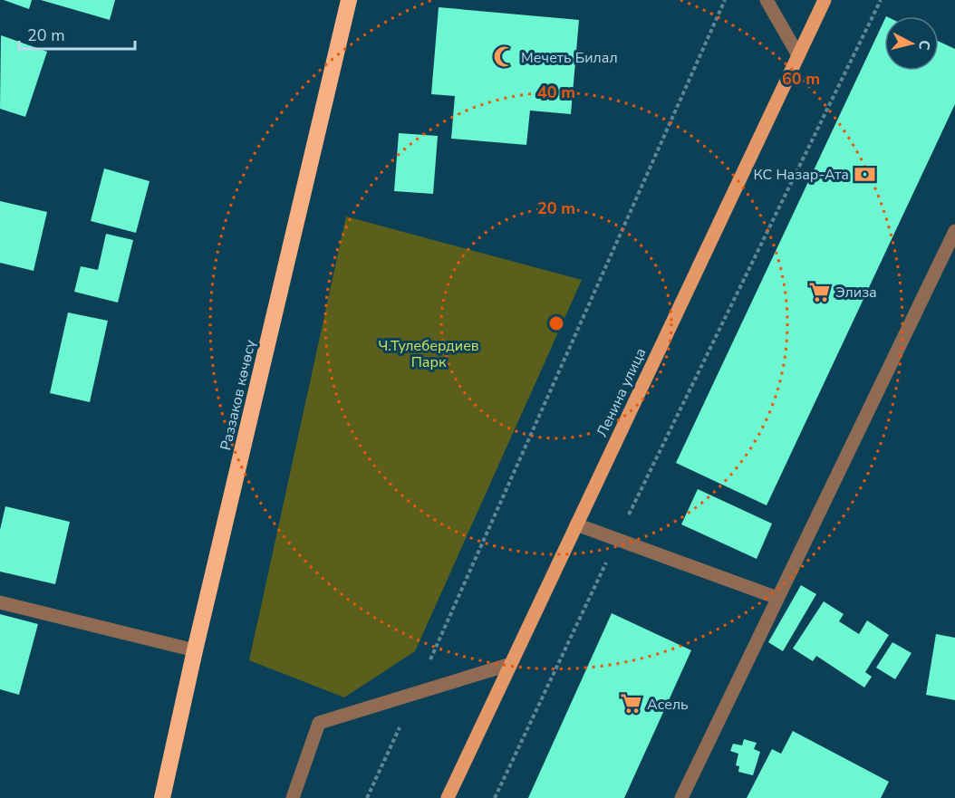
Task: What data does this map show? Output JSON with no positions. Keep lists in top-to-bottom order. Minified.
{"streets":{"highway":["Раззаков көчөсү"],"main road":["Ленина улица"]},"parks":["Ч.Тулебердиев Парк"],"places":{"mosque":["Мечеть Билал"],"bank":["КС Назар-Ата"],"supermarket":["Элиза","Асель"]},"scale_bar":"20 m","north":"right","rings":["60 m","40 m","20 m"]}
